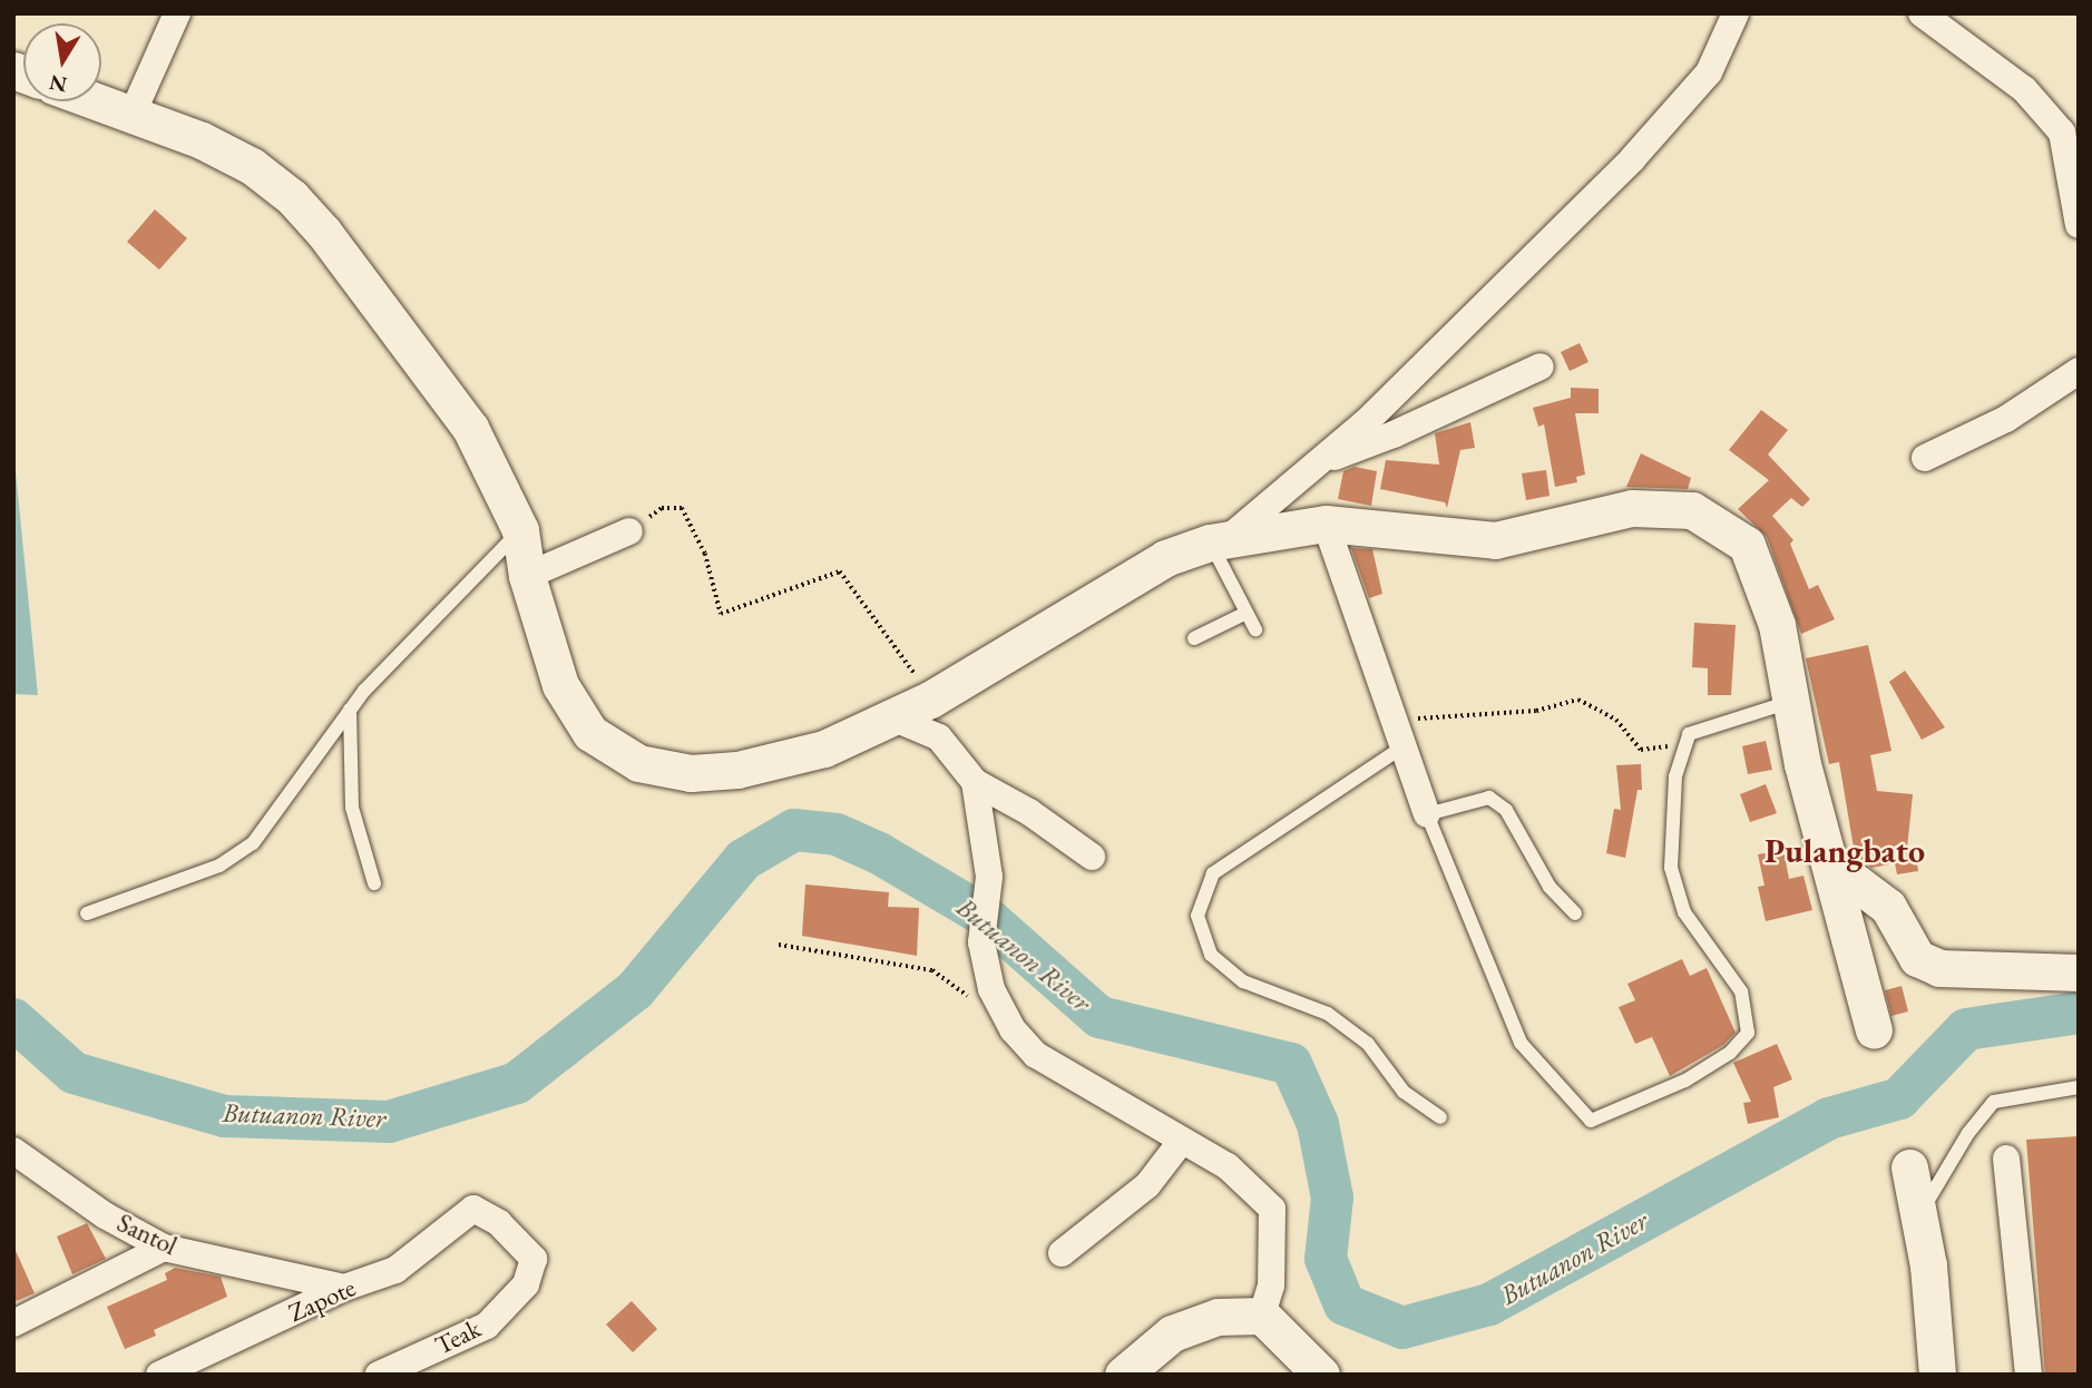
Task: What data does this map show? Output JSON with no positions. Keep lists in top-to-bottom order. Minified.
{"streets":{"street":["Santol","Zapote","Teak"]},"crossings":[["Santol","Zapote"],["Zapote","Teak"]],"districts":["Pulangbato"],"water":["Butuanon River"],"north":"bottom"}
